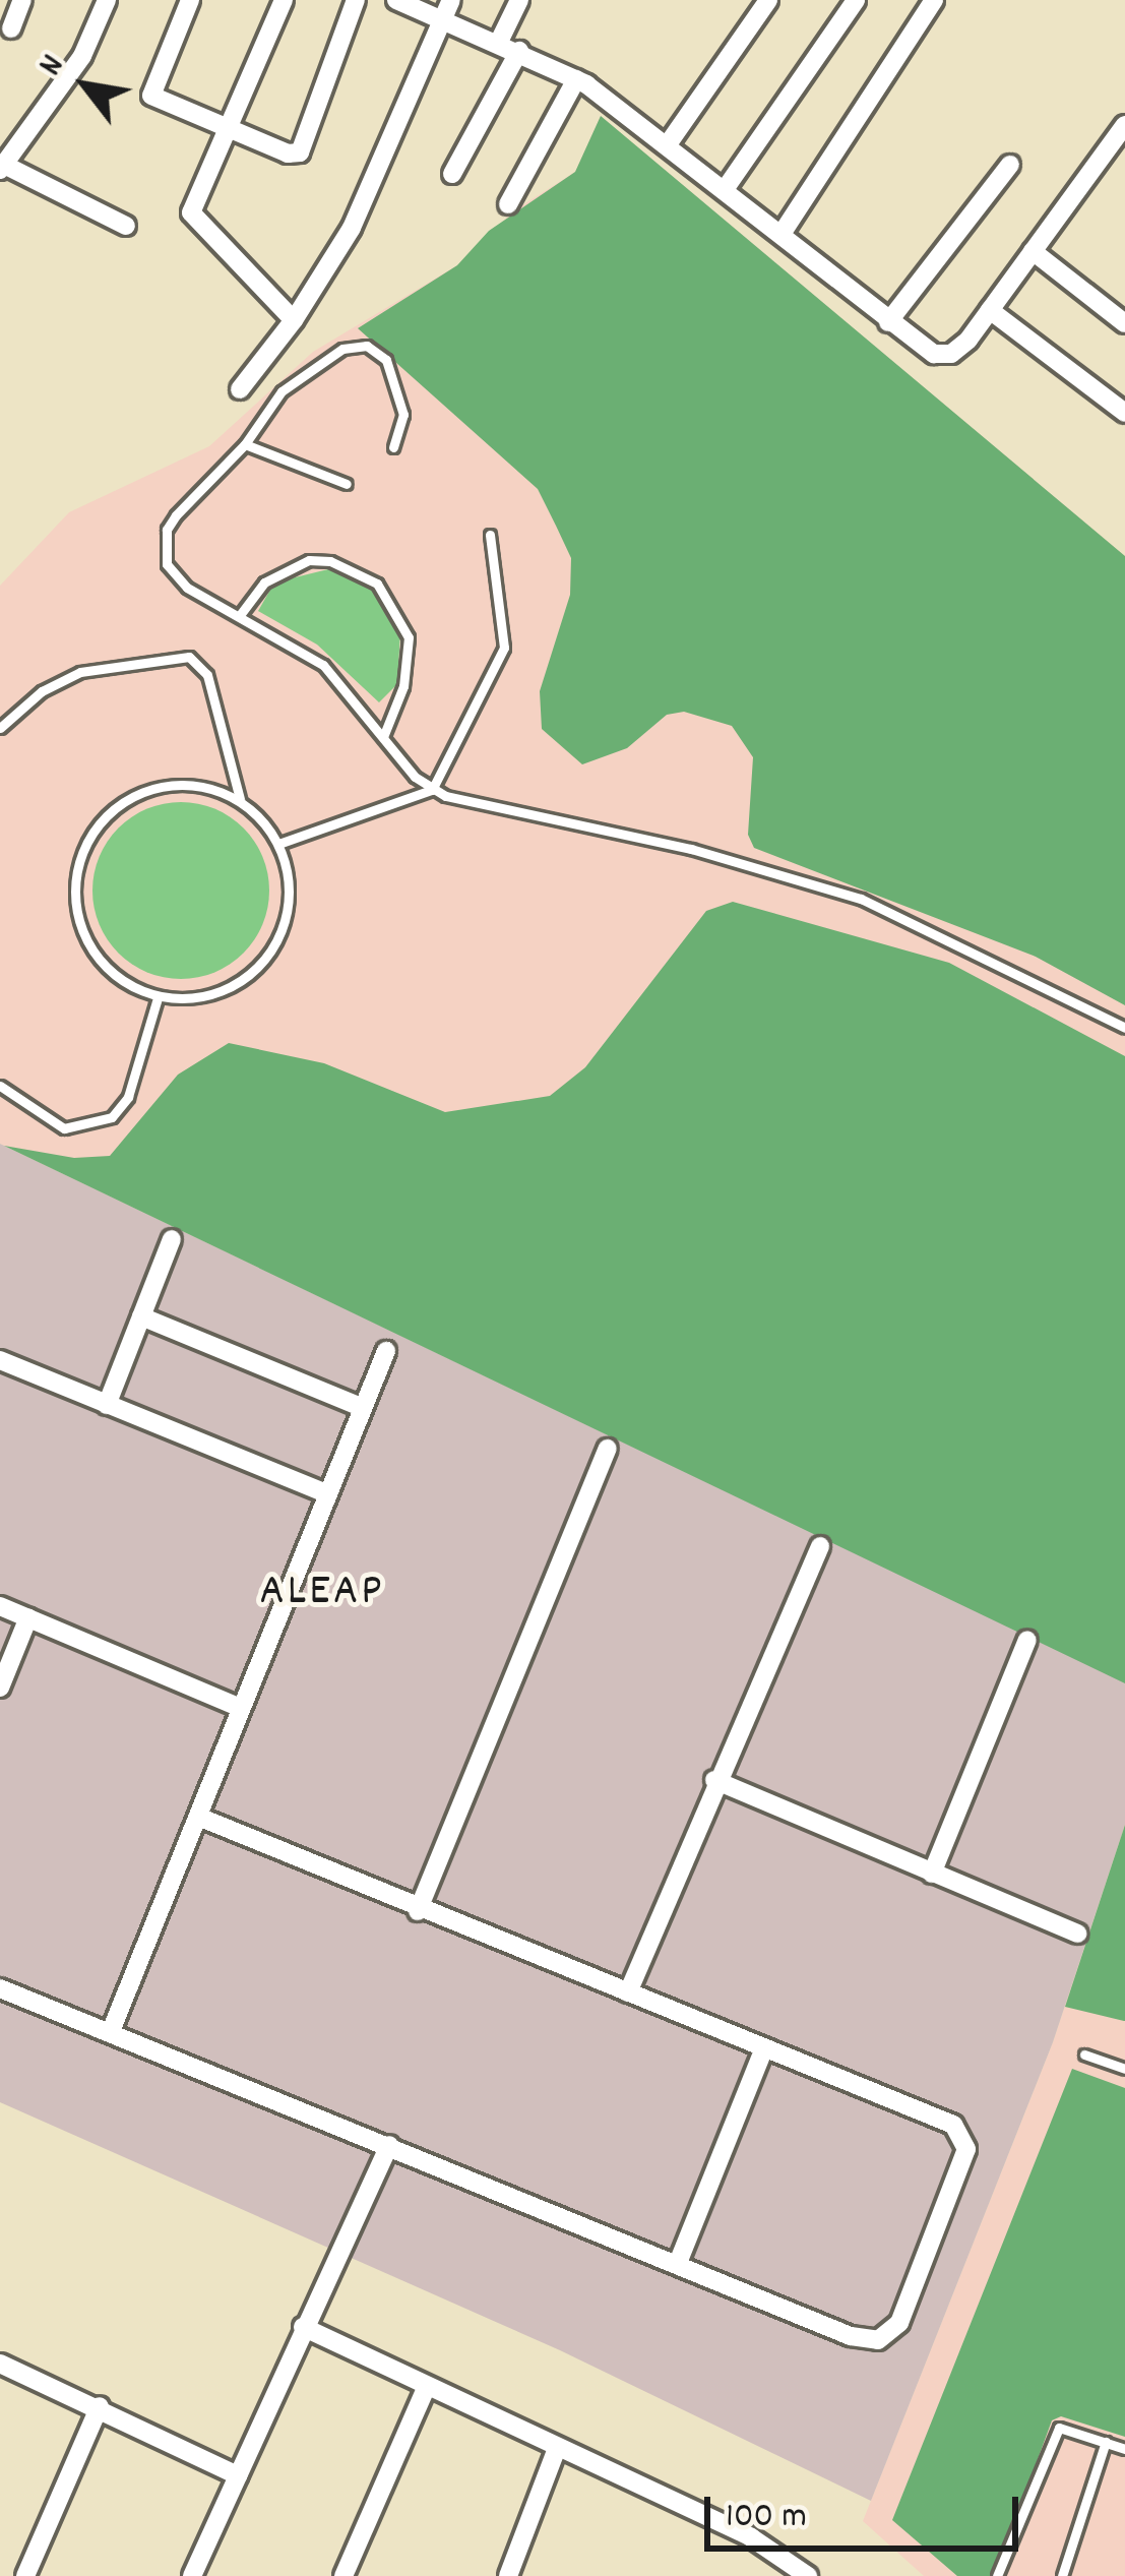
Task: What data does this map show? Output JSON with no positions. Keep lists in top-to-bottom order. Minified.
{"districts":["ALEAP"],"scale_bar":"100 m","north":"top left"}
